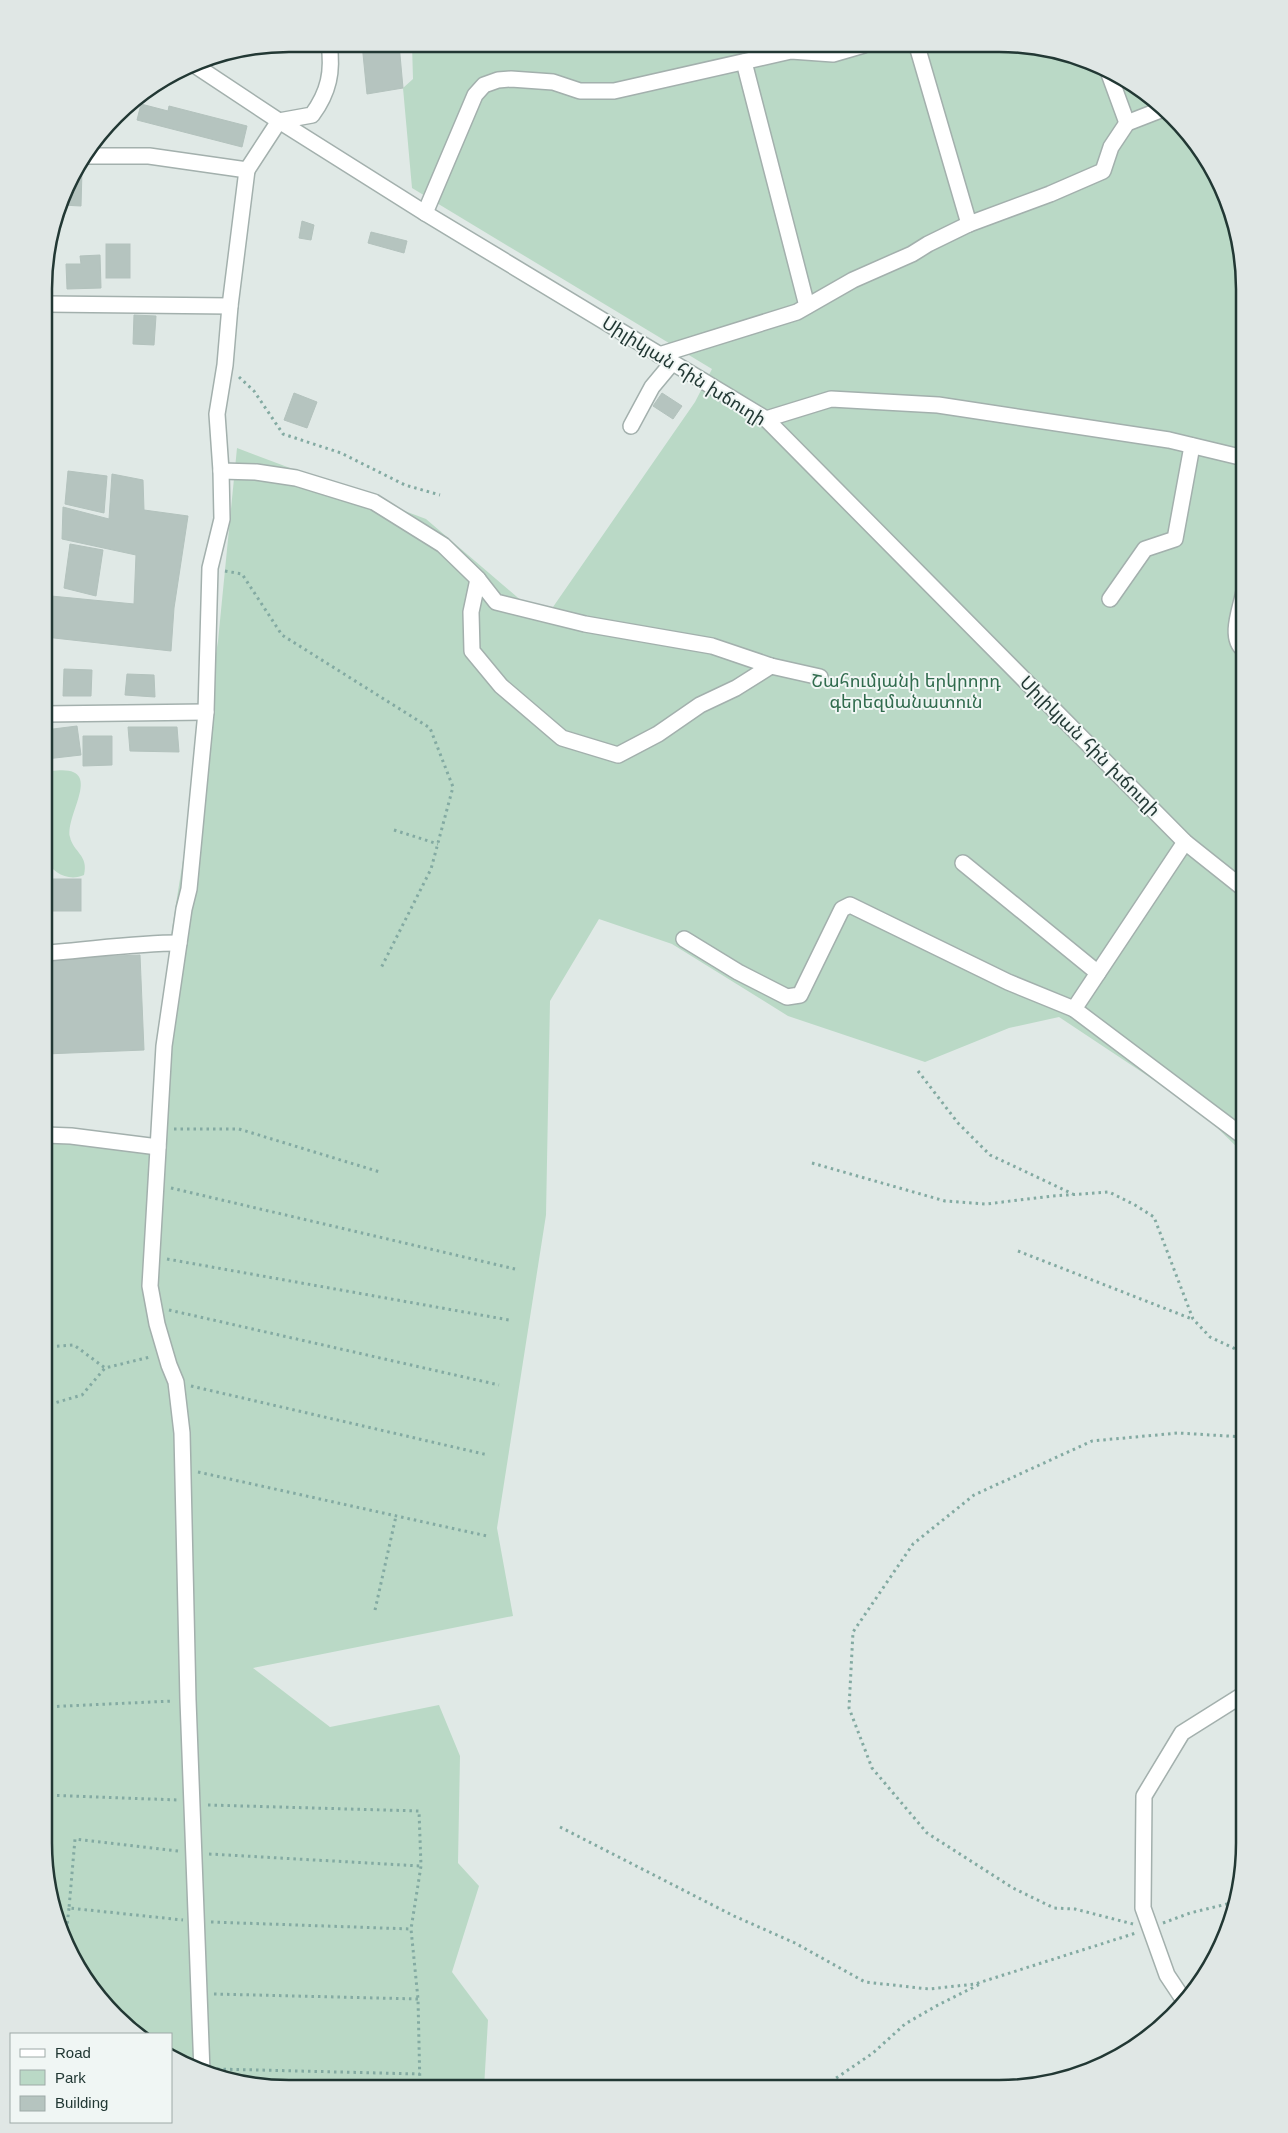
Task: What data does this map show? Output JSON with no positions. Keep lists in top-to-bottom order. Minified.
{"streets":{"street":["Սիլիկյան հին խճուղի"]},"parks":["Շահումյանի երկրորդ գերեզմանատուն"],"legend":["Road","Park","Building"]}
